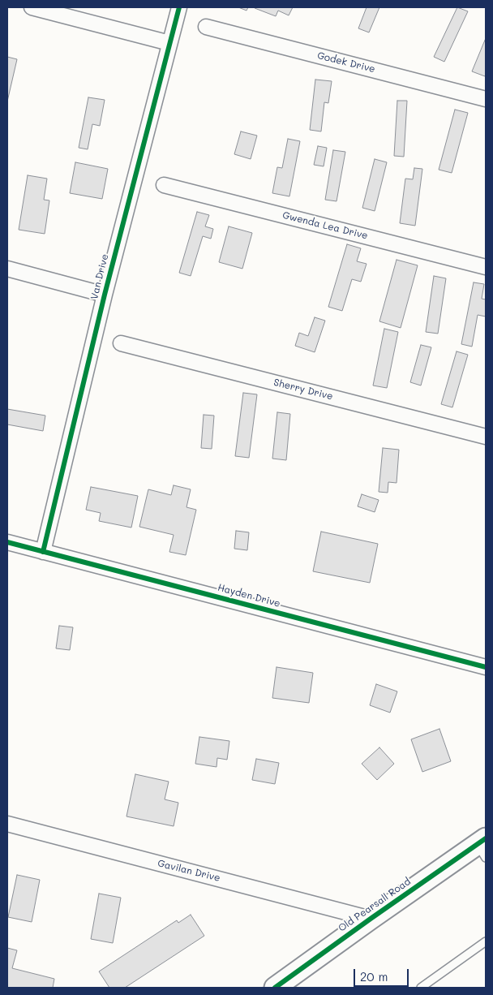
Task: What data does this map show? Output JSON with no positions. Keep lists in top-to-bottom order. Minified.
{"streets":{"main road":["Old Pearsall Road"],"street":["Godek Drive","Gwenda Lea Drive","Van Drive","Sherry Drive","Hayden Drive","Gavilan Drive"]},"crossings":[["Van Drive","Hayden Drive"],["Gavilan Drive","Old Pearsall Road"]],"scale_bar":"20 m"}
